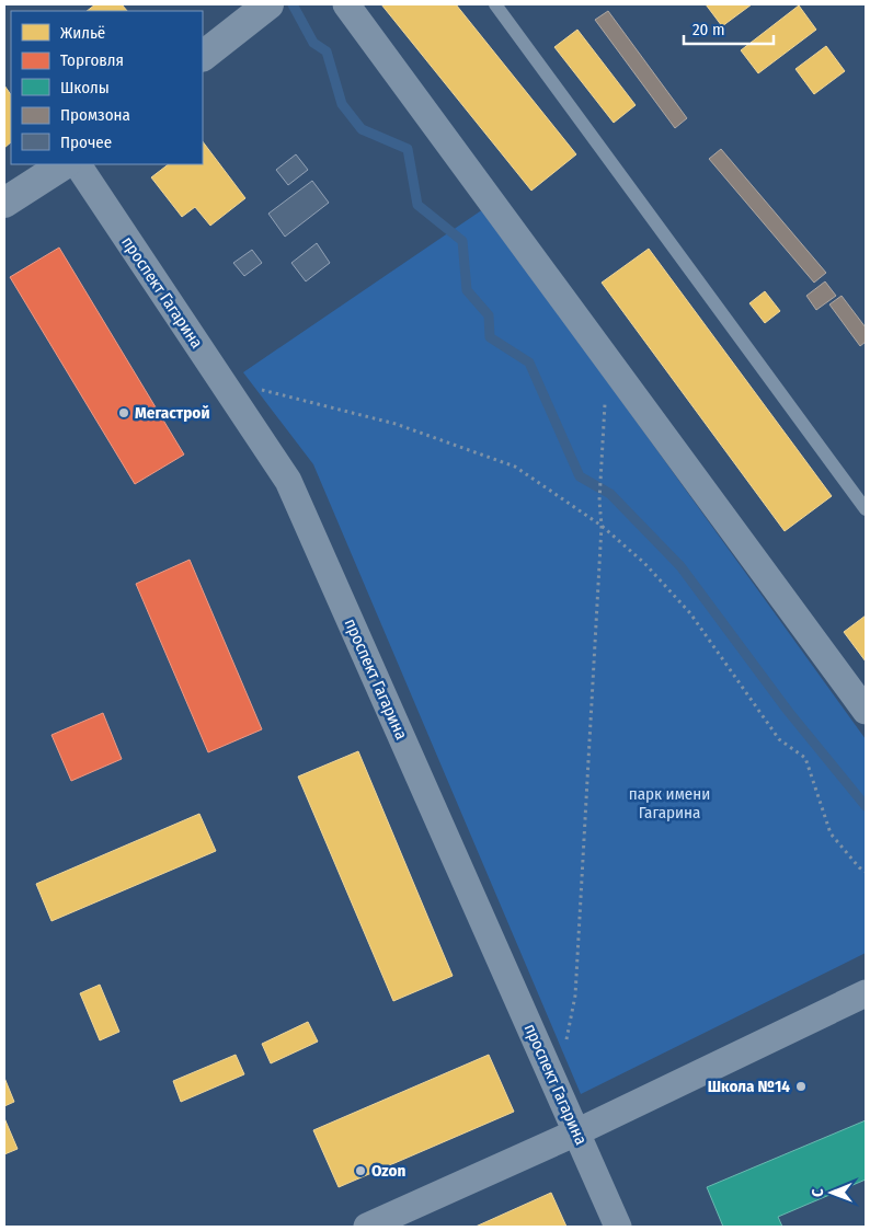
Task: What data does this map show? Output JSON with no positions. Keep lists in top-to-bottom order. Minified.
{"streets":{"street":["проспект Гагарина"]},"parks":["парк имени Гагарина"],"places":["Мегастрой","Школа №14","Ozon"],"legend":["Жильё","Торговля","Школы","Промзона","Прочее"],"scale_bar":"20 m","north":"left"}
